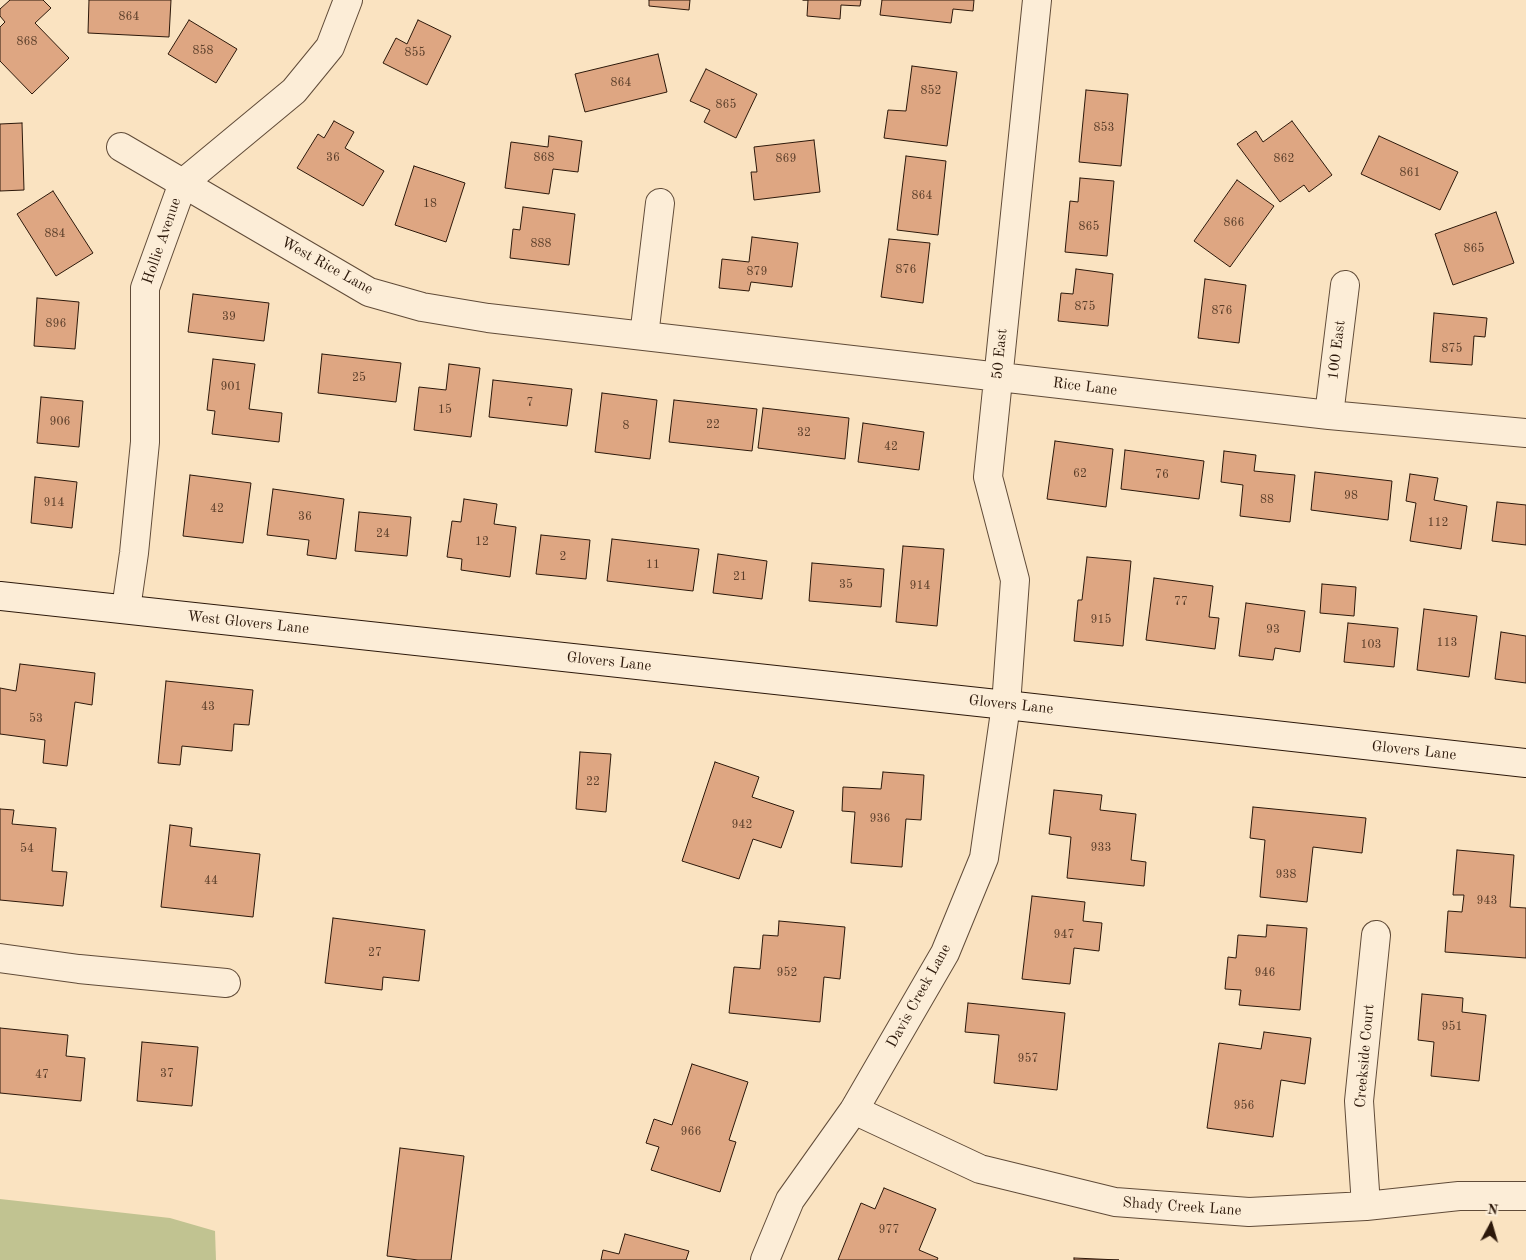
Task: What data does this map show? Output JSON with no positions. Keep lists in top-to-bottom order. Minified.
{"streets":{"street":["Hollie Avenue","West Rice Lane","100 East","50 East","Rice Lane","West Glovers Lane","Glovers Lane","Davis Creek Lane","Creekside Court","Shady Creek Lane"]},"crossings":[["Hollie Avenue","West Rice Lane"],["Hollie Avenue","West Glovers Lane"],["West Rice Lane","Rice Lane"],["100 East","Rice Lane"],["50 East","Rice Lane"],["50 East","Glovers Lane"],["50 East","Davis Creek Lane"],["West Glovers Lane","Glovers Lane"],["Glovers Lane","Davis Creek Lane"],["Davis Creek Lane","Shady Creek Lane"],["Creekside Court","Shady Creek Lane"]],"house_numbers":["864","868","858","855","864","852","865","853","36","868","869","862","861","864","18","866","865","884","888","865","876","879","875","876","39","896","875","25","901","7","15","906","22","8","32","42","62","76","98","88","914","42","36","112","24","12","2","11","21","35","914","77","915","93","113","103","43","53","22","936","942","933","54","938","44","943","947","27","952","946","951","957","37","47","956","966","977"],"north":"top"}
